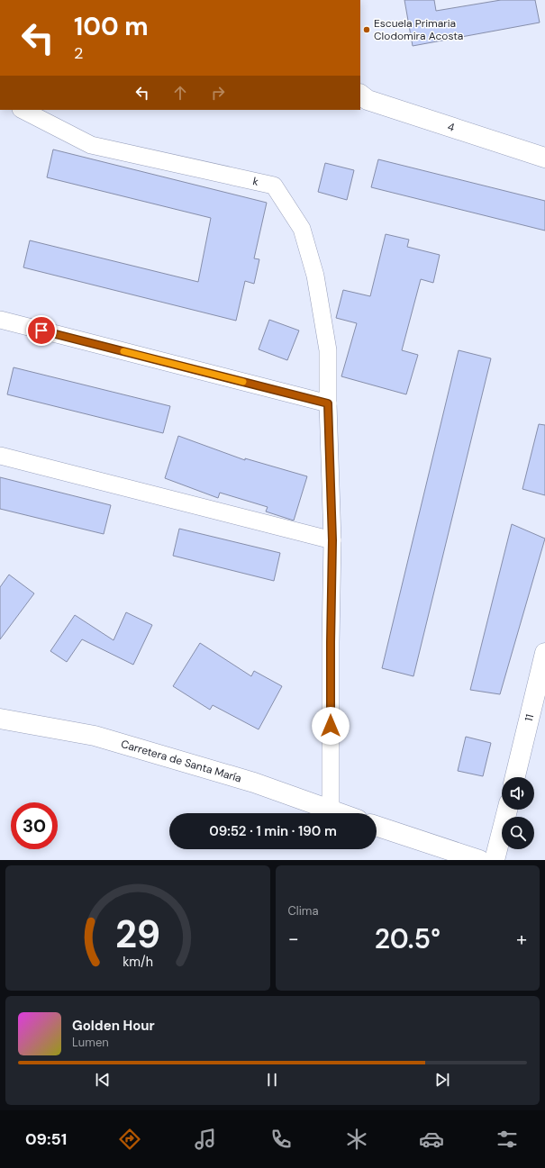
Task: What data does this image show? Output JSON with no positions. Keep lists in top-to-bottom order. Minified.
{"streets":{"street":["4","k","11","Carretera de Santa María"]},"crossings":[["k","Carretera de Santa María"]],"places":["Escuela Primaria Clodomira Acosta"],"page":{"turn":["100 m","2"],"limit":"30","trip":"09:52 · 1 min · 190 m","tile":"Clima","heat":["−","20.5°","+"],"song":["Golden Hour","Lumen"],"tabs":"09:51","gauge":["29","km/h"]}}
